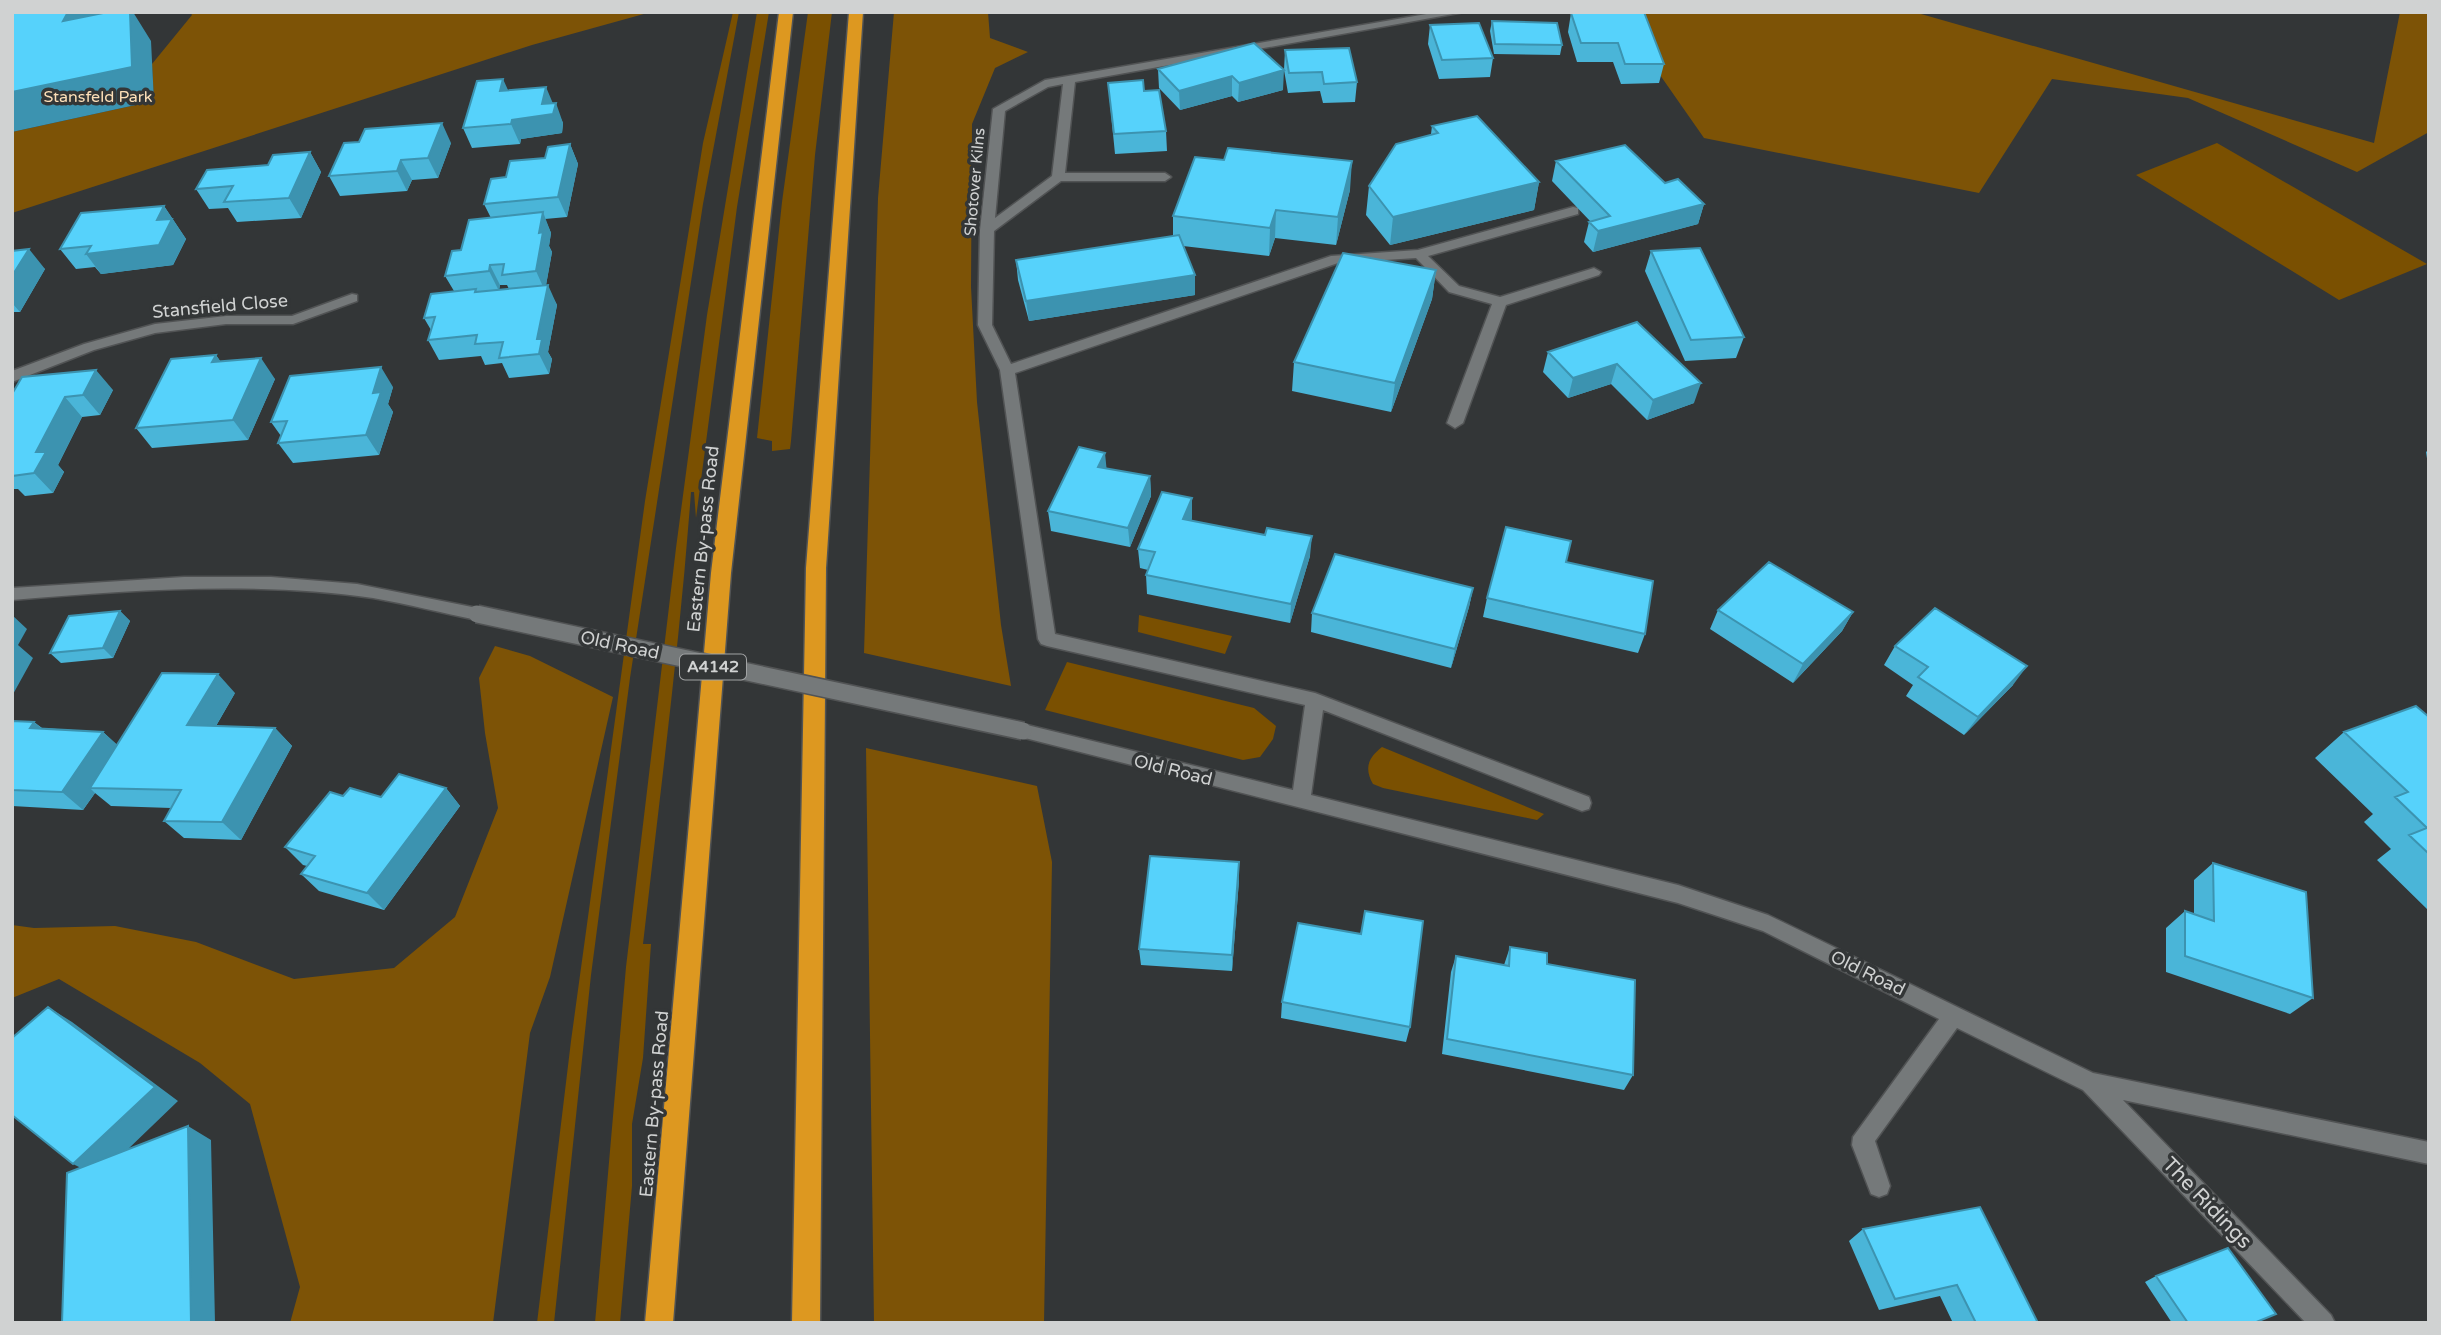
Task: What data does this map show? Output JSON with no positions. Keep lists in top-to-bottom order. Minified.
{"streets":{"highway":["Eastern By-pass Road","A4142"],"street":["Shotover Kilns","Stansfield Close","Old Road","The Ridings"]},"crossings":[["Old Road","The Ridings"]],"parks":["Stansfeld Park"]}
